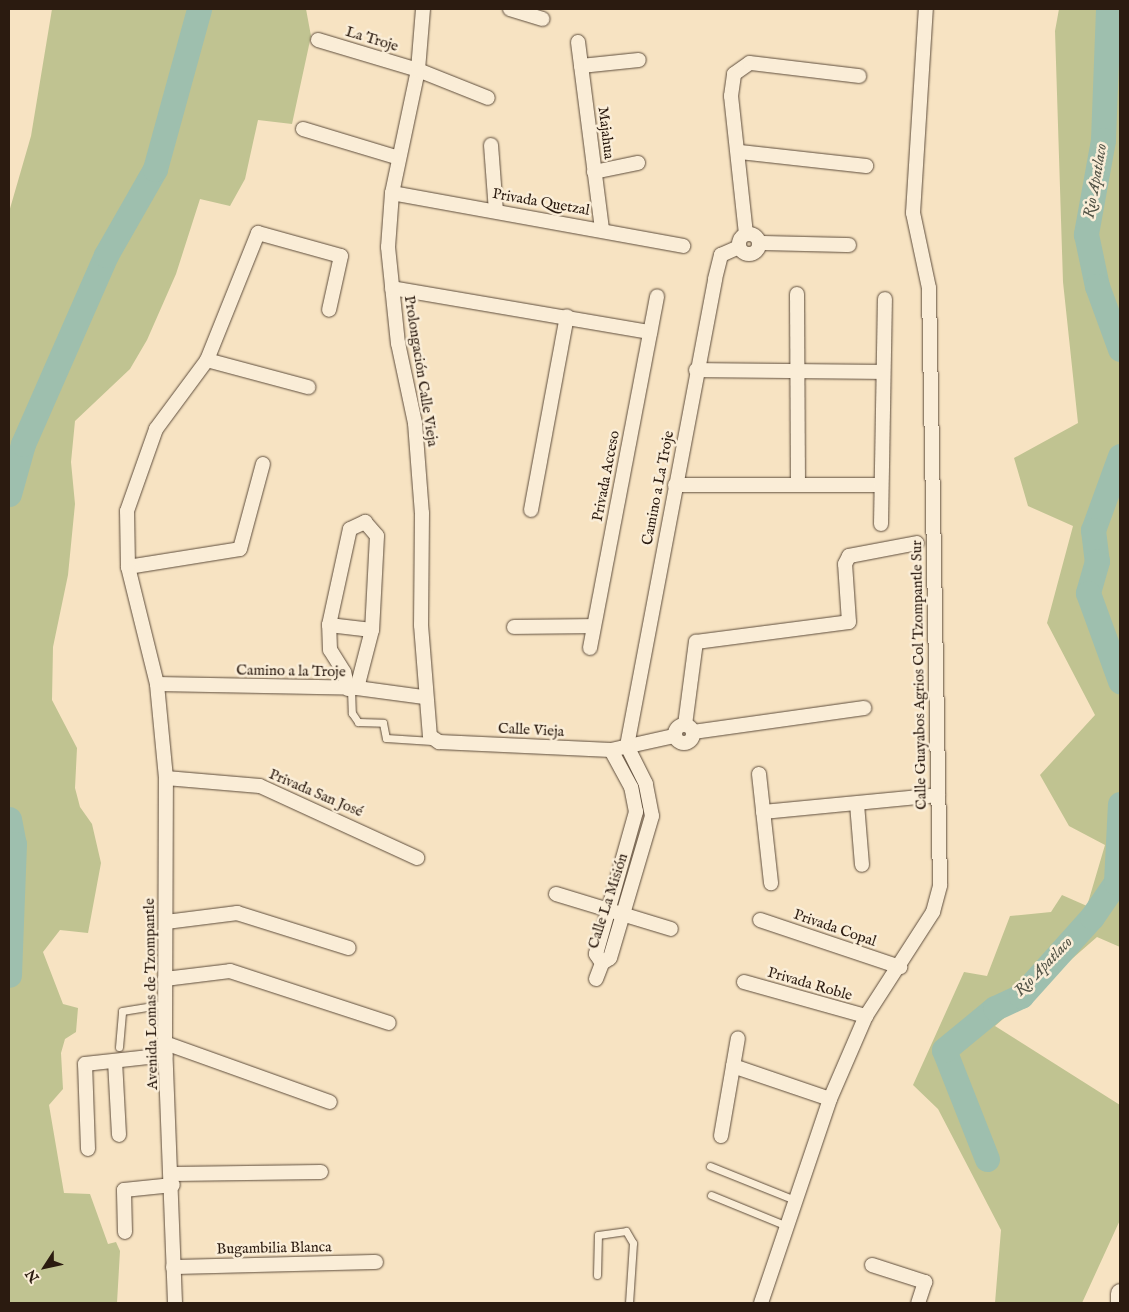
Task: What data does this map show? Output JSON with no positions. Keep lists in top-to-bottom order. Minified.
{"streets":{"street":["La Troje","Majahua","Privada Quetzal","Prolongación Calle Vieja","Privada Acceso","Camino a La Troje","Camino a la Troje","Calle Guayabos Agrios Col Tzompantle Sur","Calle Vieja","Privada San José","Calle La Misión","Privada Copal","Privada Roble","Avenida Lomas de Tzompantle","Bugambilia Blanca"]},"crossings":[["La Troje","Prolongación Calle Vieja"],["Majahua","Privada Quetzal"],["Privada Quetzal","Prolongación Calle Vieja"],["Prolongación Calle Vieja","Camino a la Troje"],["Prolongación Calle Vieja","Calle Vieja"],["Camino a La Troje","Calle Vieja"],["Camino a La Troje","Calle La Misión"],["Camino a la Troje","Avenida Lomas de Tzompantle"],["Calle Guayabos Agrios Col Tzompantle Sur","Privada Copal"],["Calle Guayabos Agrios Col Tzompantle Sur","Privada Roble"],["Calle Vieja","Calle La Misión"],["Privada San José","Avenida Lomas de Tzompantle"],["Avenida Lomas de Tzompantle","Bugambilia Blanca"]],"water":["Rio Apatlaco"],"north":"bottom left"}
